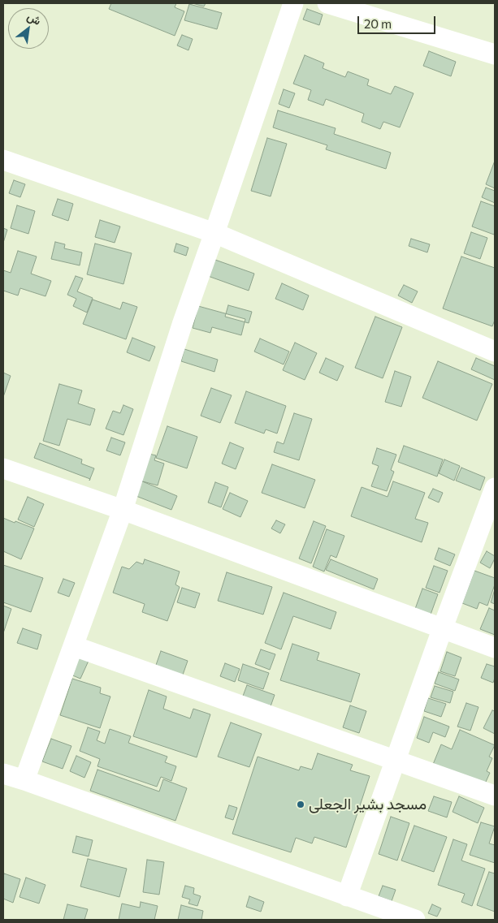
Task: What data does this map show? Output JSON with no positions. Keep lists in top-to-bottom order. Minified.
{"places":["مسجد بشير الجعلى"],"scale_bar":"20 m","north":"top right"}
